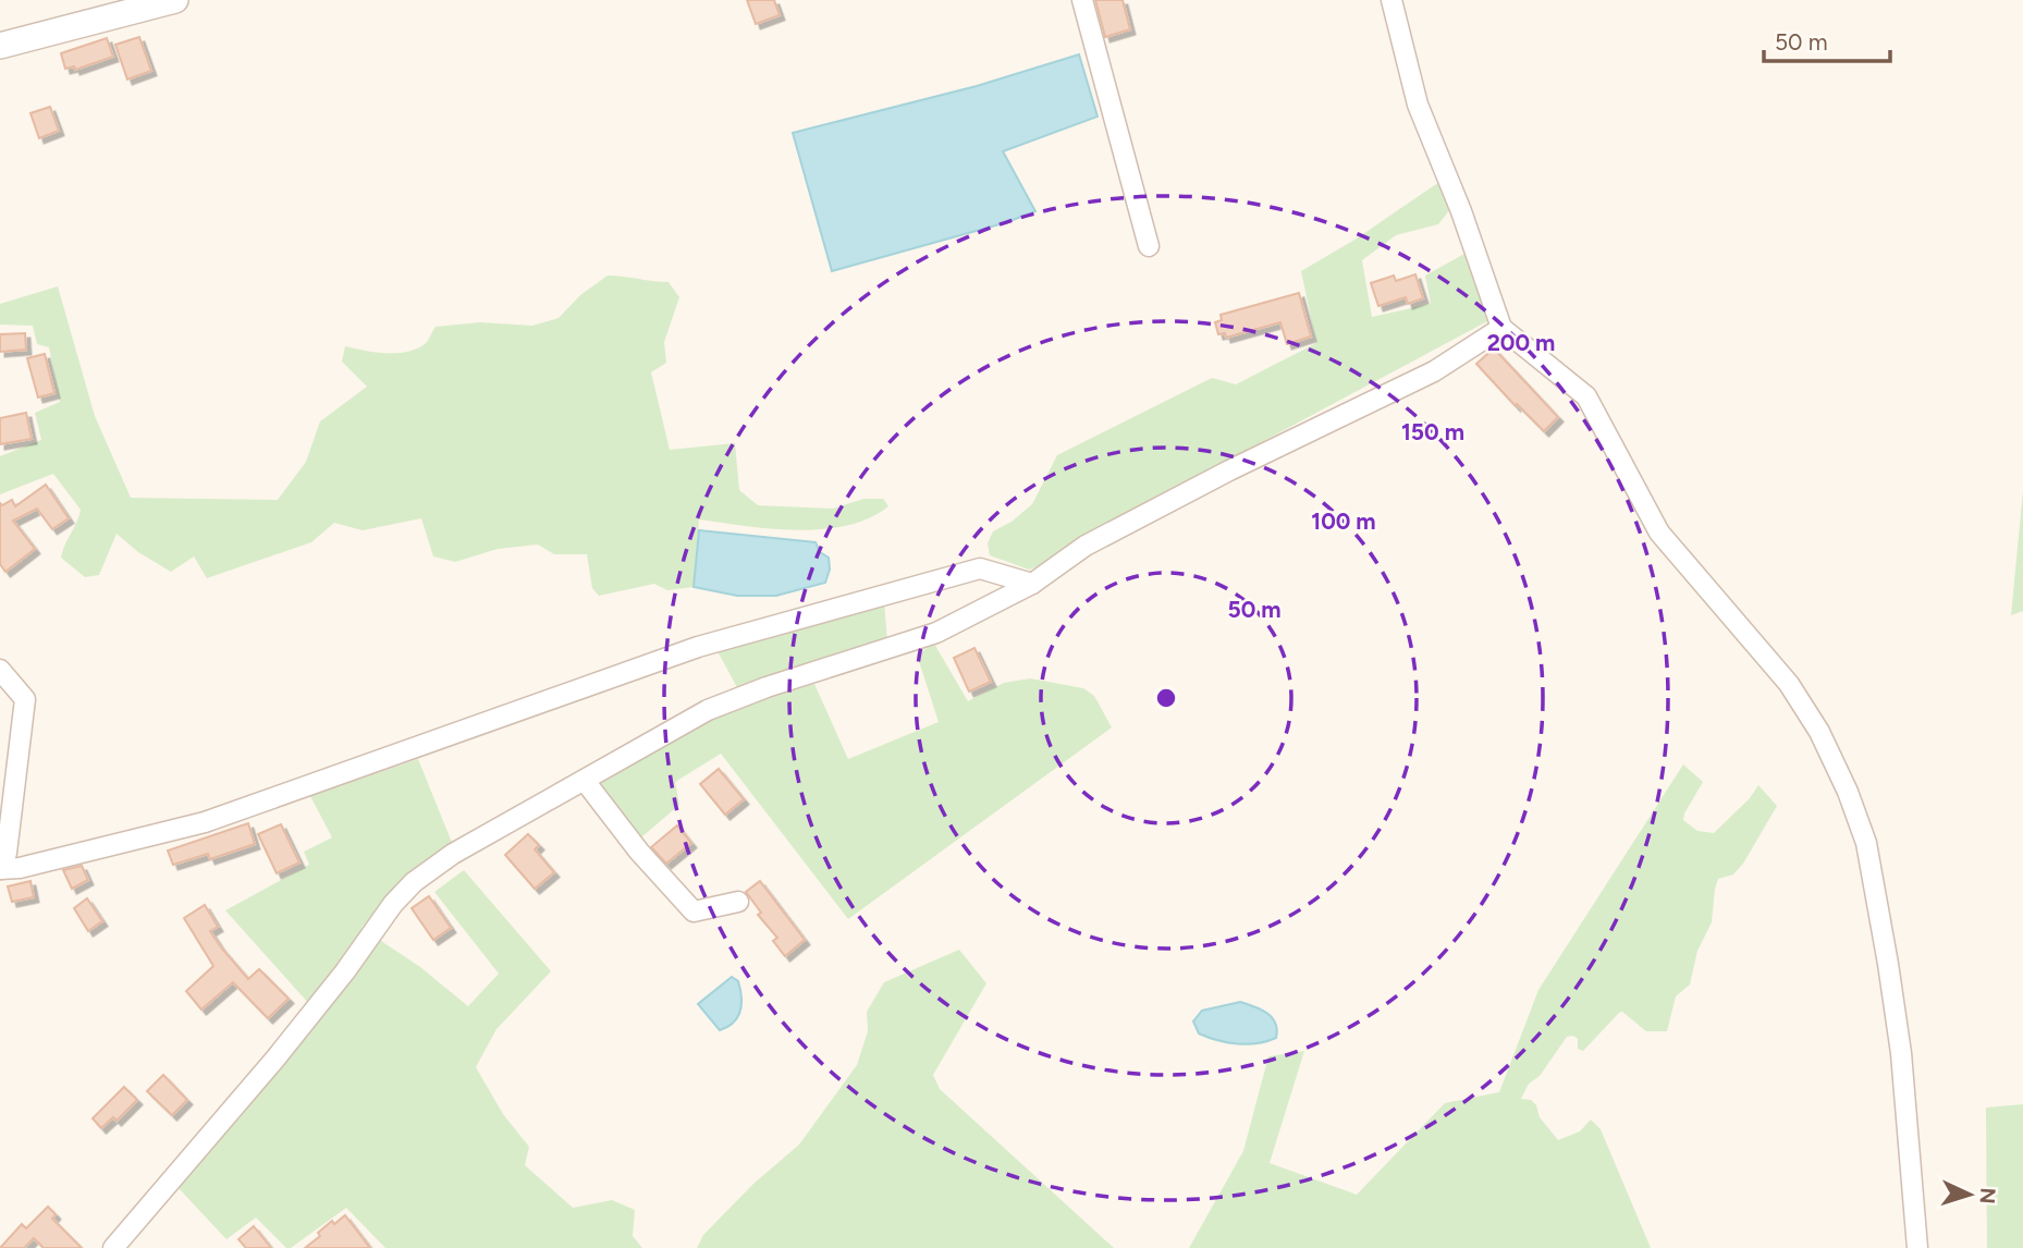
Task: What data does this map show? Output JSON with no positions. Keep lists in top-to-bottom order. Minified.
{"scale_bar":"50 m","north":"right","rings":["200 m","150 m","100 m","50 m"]}
